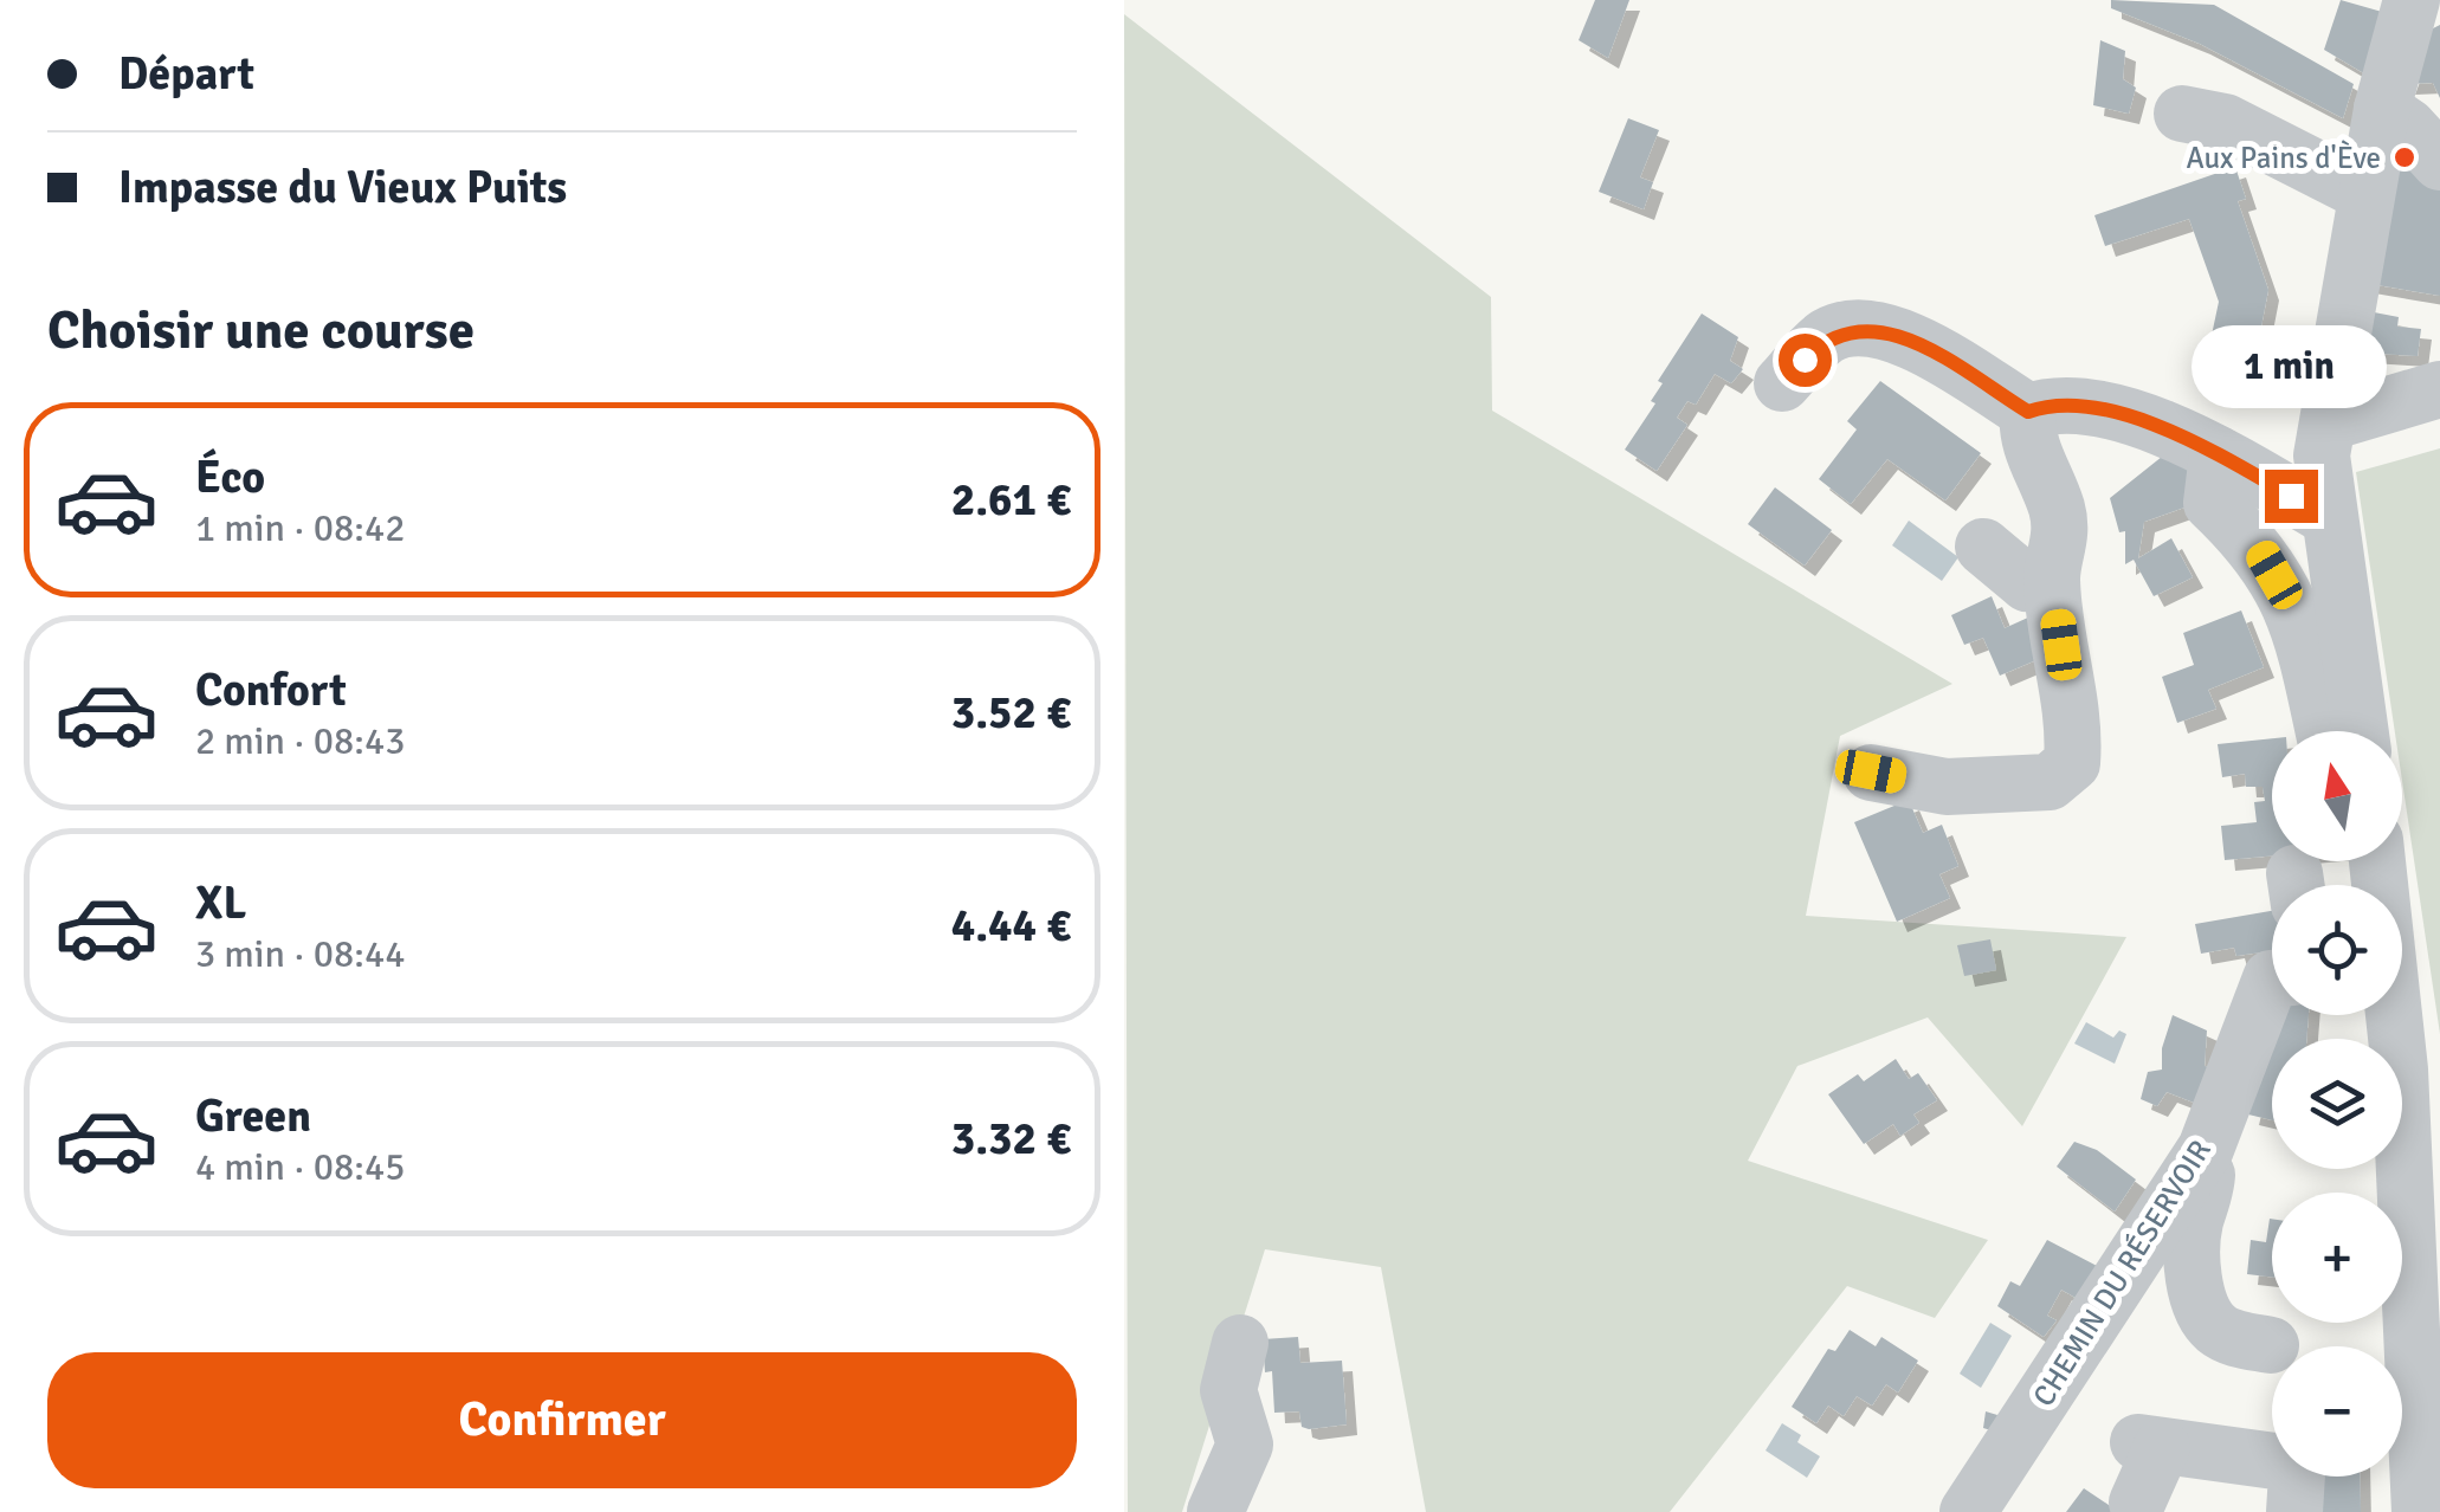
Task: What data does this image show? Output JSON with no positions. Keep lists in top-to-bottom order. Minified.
{"streets":{"street":["CHEMIN DU RÉSERVOIR"]},"places":["Aux Pains d'Ève"],"north":"top","page":{"banner":["Départ","Impasse du Vieux Puits"],"heading":"Choisir une course","bubble":"1 min","list":[{"name":"Éco","note":"1 min · 08:42","value":"2.61 €"},{"name":"Confort","note":"2 min · 08:43","value":"3.52 €"},{"name":"XL","note":"3 min · 08:44","value":"4.44 €"},{"name":"Green","note":"4 min · 08:45","value":"3.32 €"}],"map_buttons":["+","−"],"buttons":"Confirmer"}}
